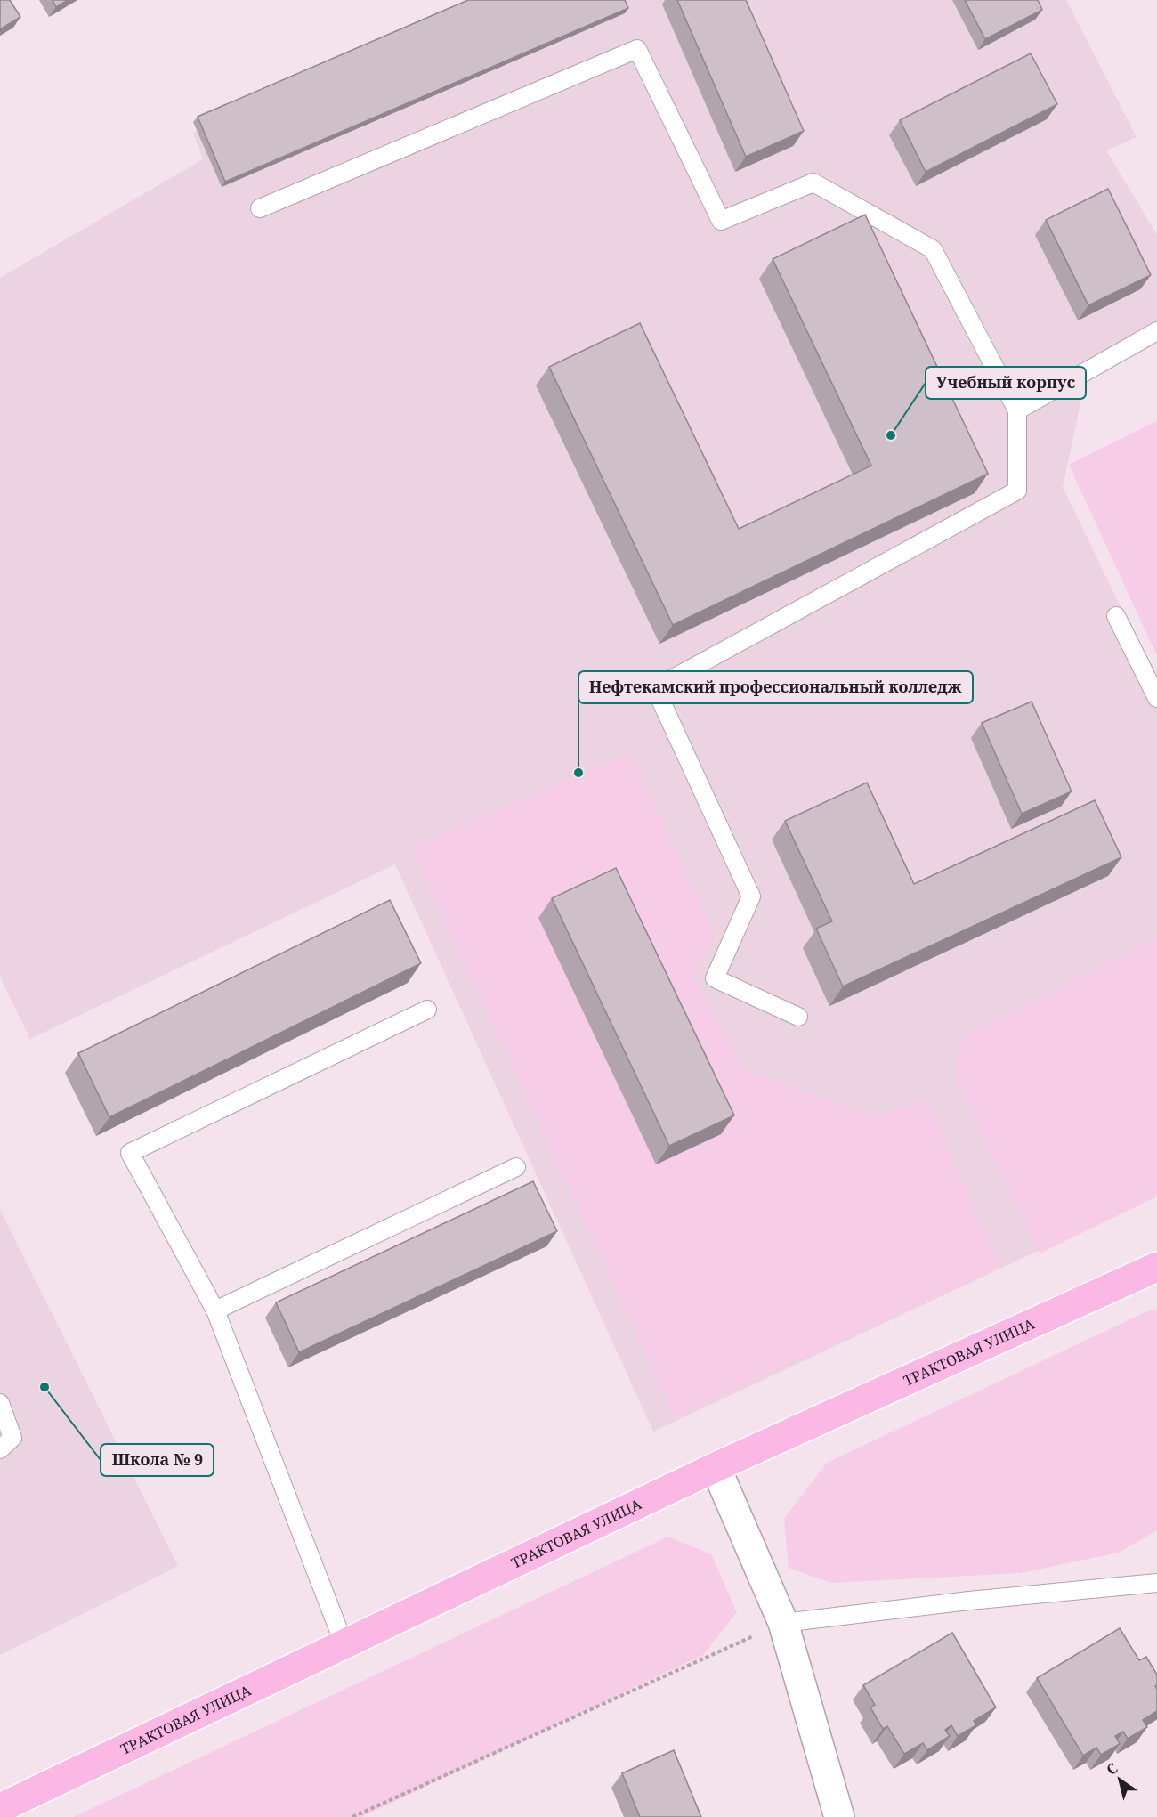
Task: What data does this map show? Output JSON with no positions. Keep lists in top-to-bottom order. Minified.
{"streets":{"main road":["ТРАКТОВАЯ УЛИЦА"]},"places":["Учебный корпус","Нефтекамский профессиональный колледж","Школа № 9"],"north":"top left"}
